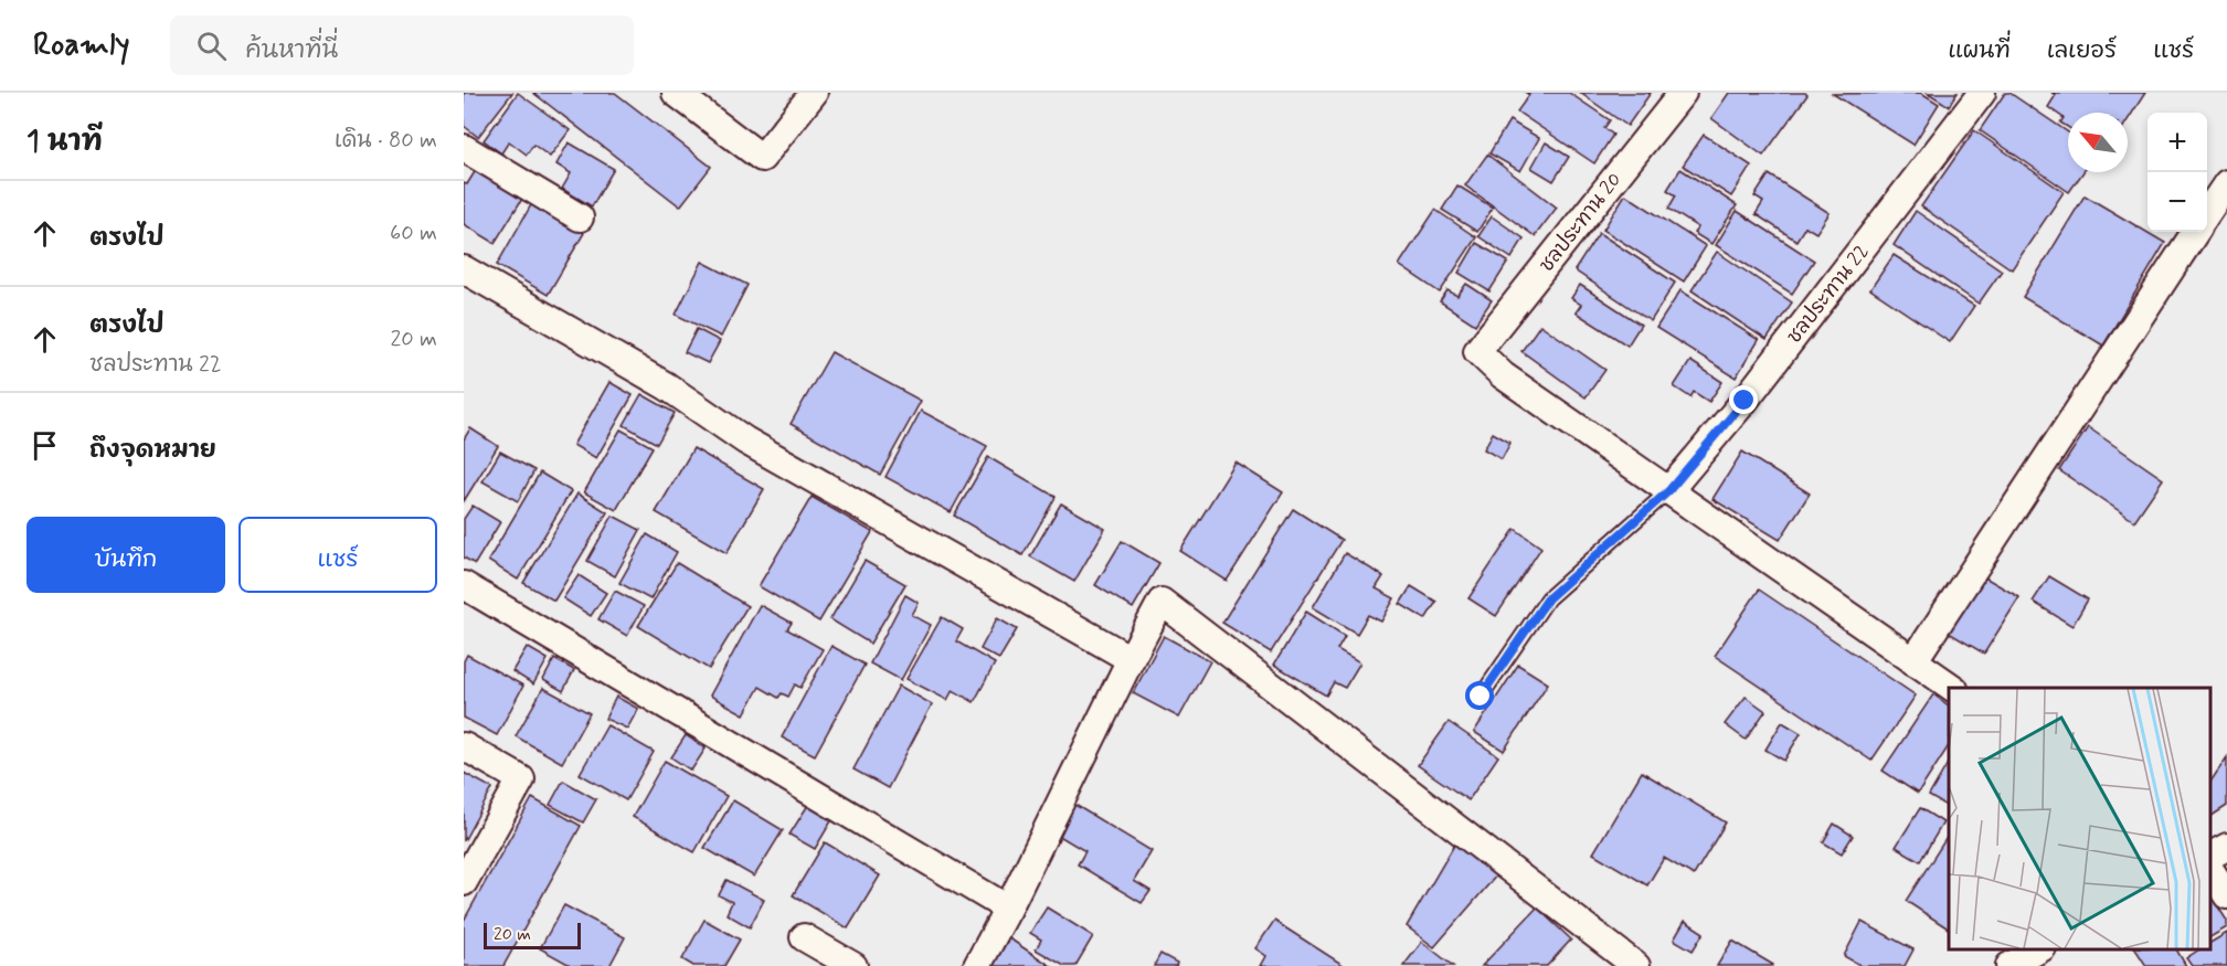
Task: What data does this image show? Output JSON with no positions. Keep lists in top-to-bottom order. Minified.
{"streets":{"street":["ชลประทาน 20","ชลประทาน 22"]},"crossings":[["ชลประทาน 20","ชลประทาน 22"]],"scale_bar":"20 m","north":"top left","page":{"header":"Roamly","search":"ค้นหาที่นี่","nav":["แผนที่","เลเยอร์","แชร์"],"heading":["1 นาที","เดิน · 80 m"],"map_buttons":["+","−"],"list":[["ตรงไป","60 m"],["ตรงไป","ชลประทาน 22","20 m"],"ถึงจุดหมาย"],"buttons":["บันทึก","แชร์"],"scale":"20 m"}}
